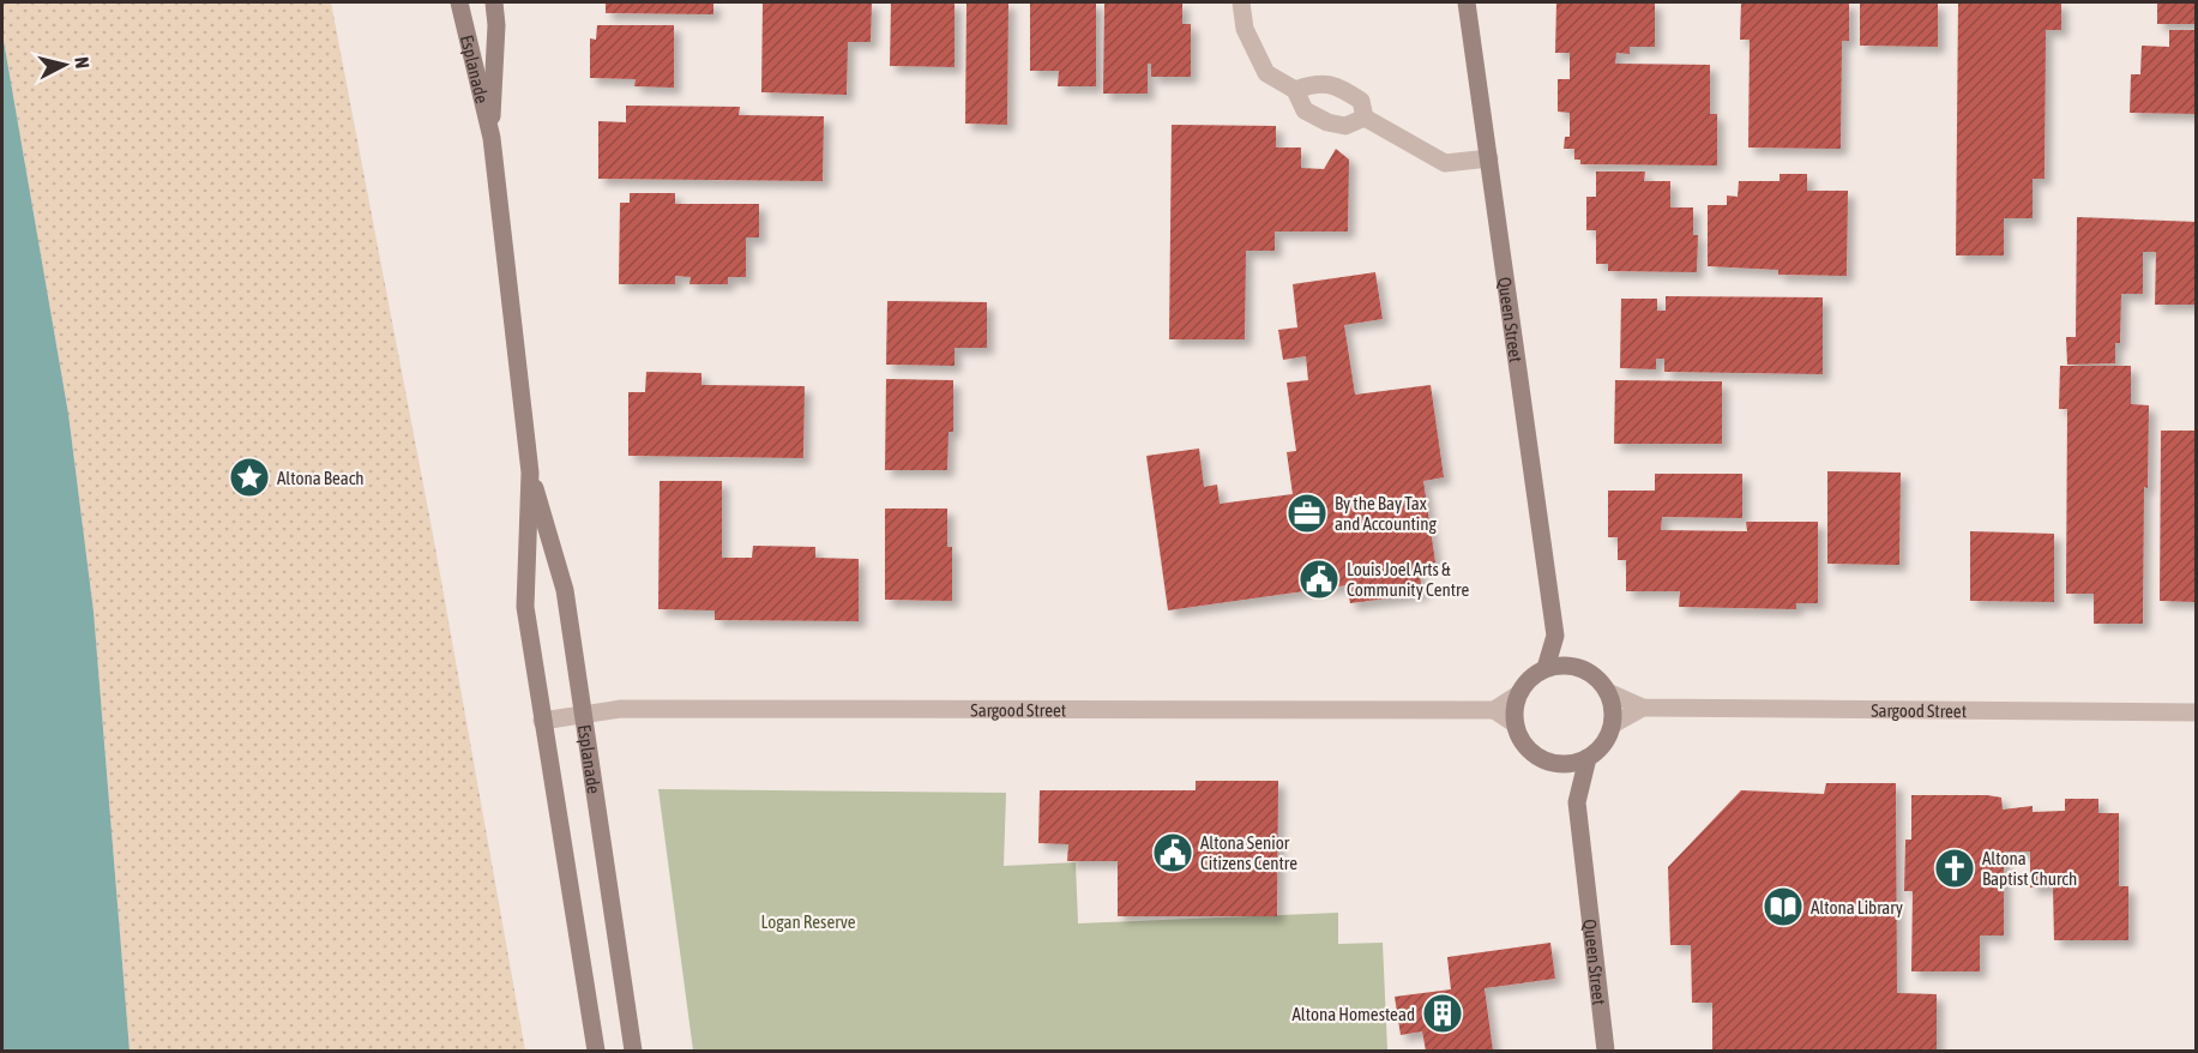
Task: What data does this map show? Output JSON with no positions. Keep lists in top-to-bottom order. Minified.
{"streets":{"street":["Esplanade","Queen Street","Sargood Street"]},"crossings":[["Esplanade","Sargood Street"]],"parks":["Logan Reserve"],"places":{"place":["Altona Beach"],"office":["By the Bay Tax and Accounting"],"public building":["Louis Joel Arts & Community Centre","Altona Senior Citizens Centre"],"church":["Altona Baptist Church"],"library":["Altona Library"],"building":["Altona Homestead"]},"north":"right"}
